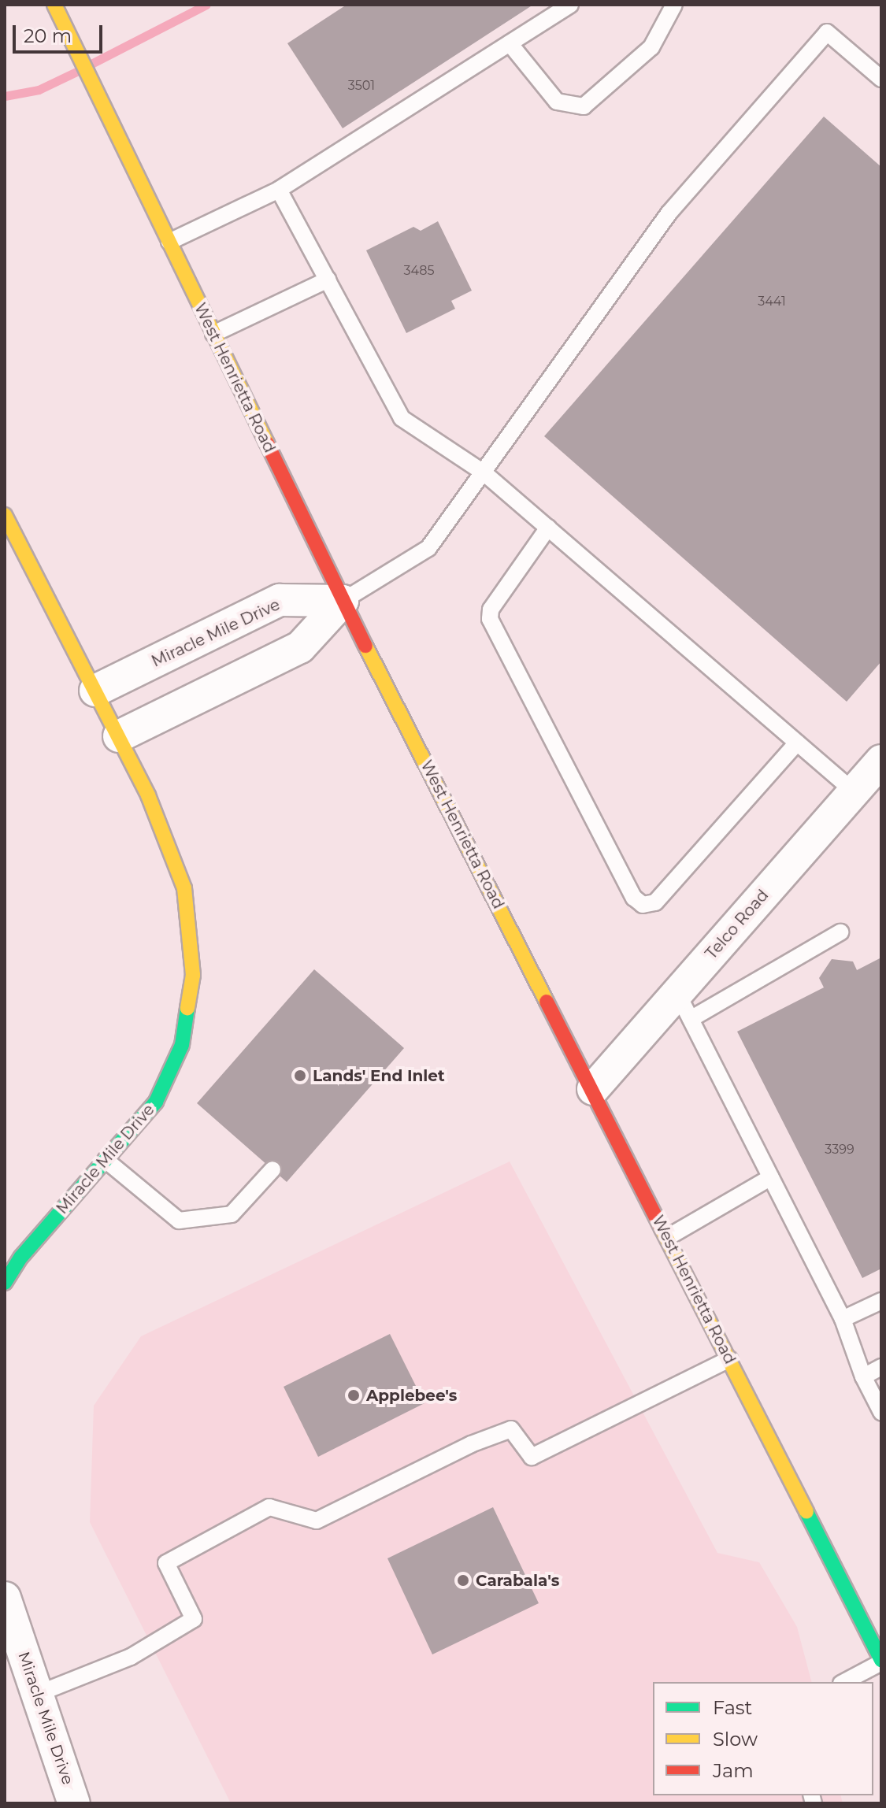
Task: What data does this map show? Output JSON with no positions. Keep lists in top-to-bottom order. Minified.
{"streets":{"main road":["West Henrietta Road","Miracle Mile Drive"],"street":["Telco Road"]},"crossings":[["West Henrietta Road","Miracle Mile Drive"],["West Henrietta Road","Telco Road"]],"places":["Lands' End Inlet","Applebee's","Carabala's"],"house_numbers":["3501","3485","3441","3399"],"legend":["Fast","Slow","Jam"],"scale_bar":"20 m"}
